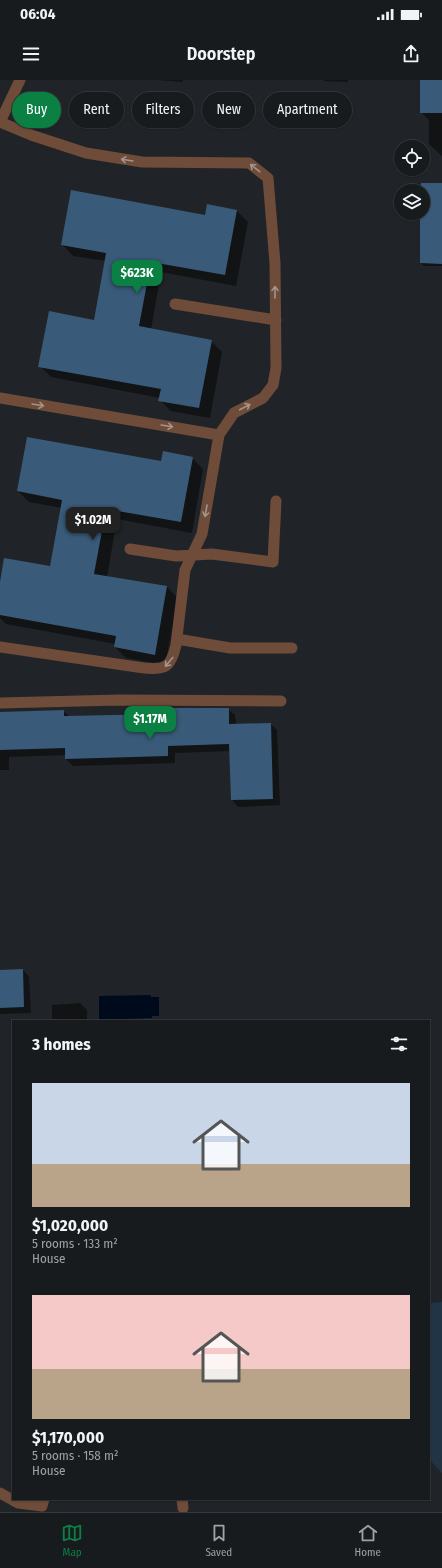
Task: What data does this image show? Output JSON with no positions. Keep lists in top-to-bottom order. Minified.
{"page":{"status":"06:04","header":"Doorstep","chip":["Buy","Rent","Filters","New","Apartment"],"price":["$623K","$1.02M","$1.17M"],"heading":"3 homes","list":[{"name":"$1,020,000","note":"5 rooms · 133 m² · House"},{"name":"$1,170,000","note":"5 rooms · 158 m² · House"}],"tabs":["Map","Saved","Home"]}}
